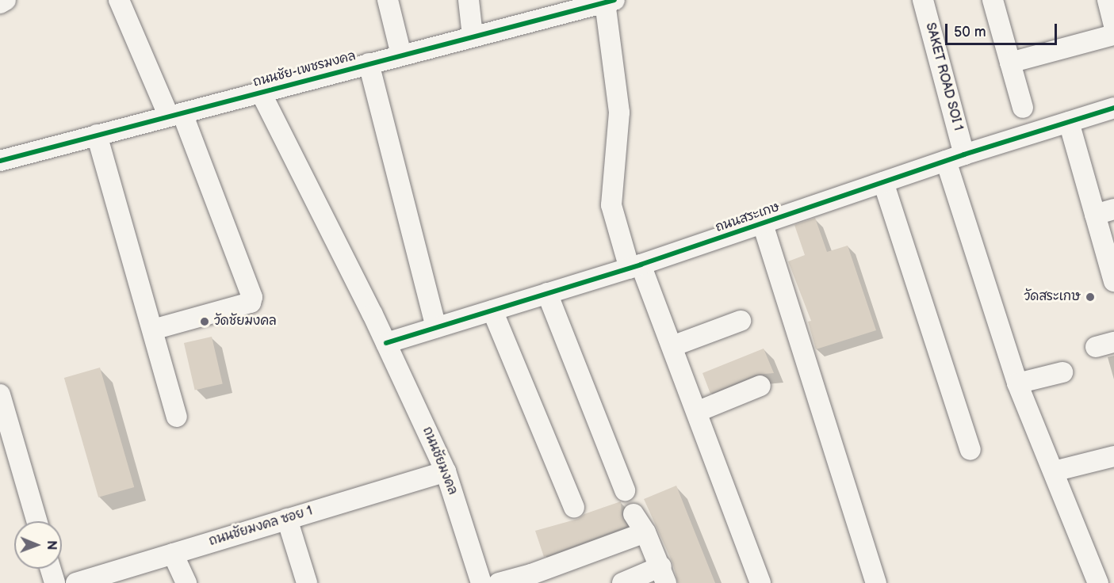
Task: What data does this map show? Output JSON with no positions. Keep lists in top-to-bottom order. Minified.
{"streets":{"street":["ถนนชัย-เพชรมงคล","SAKET ROAD SOI 1","ถนนสระเกษ","ถนนชัยมงคล","ถนนชัยมงคล ซอย 1"]},"crossings":[["ถนนชัย-เพชรมงคล","ถนนชัยมงคล"],["SAKET ROAD SOI 1","ถนนสระเกษ"],["ถนนสระเกษ","ถนนชัยมงคล"],["ถนนชัยมงคล","ถนนชัยมงคล ซอย 1"]],"places":["วัดสระเกษ","วัดชัยมงคล"],"scale_bar":"50 m","north":"right"}
